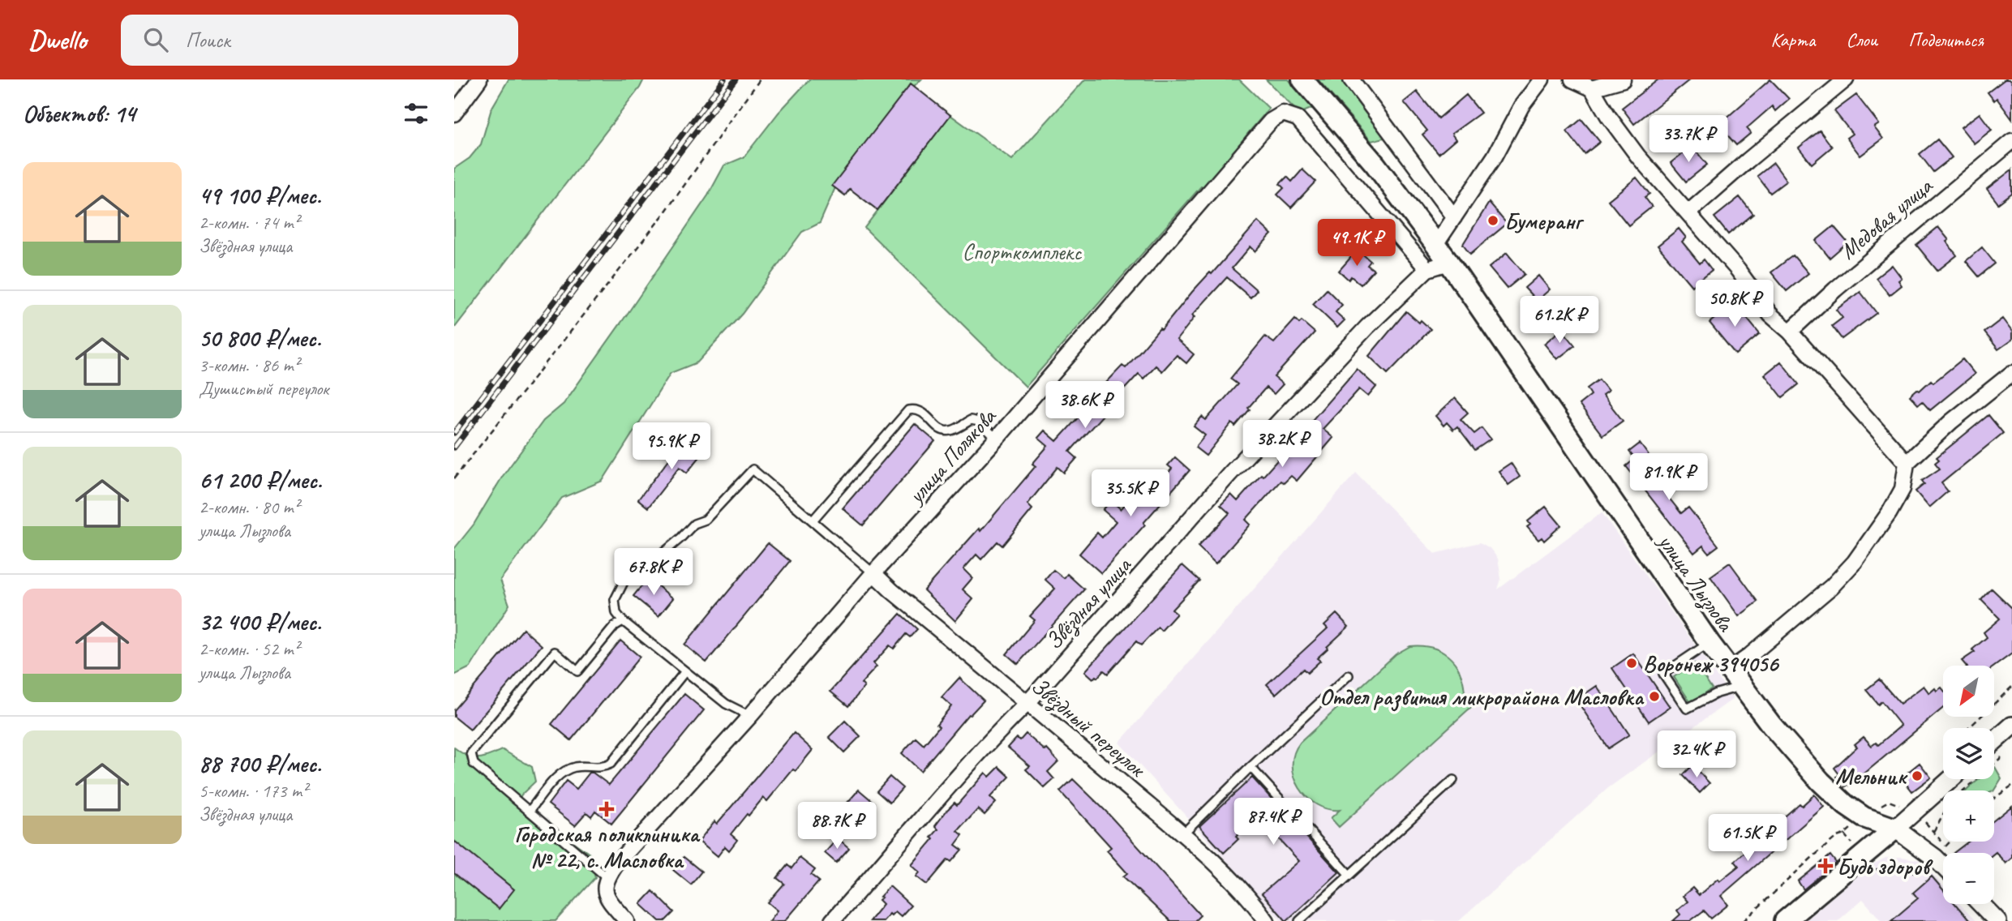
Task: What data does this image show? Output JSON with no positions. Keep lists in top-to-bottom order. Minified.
{"streets":{"main road":["улица Лызлова"],"street":["Медовая улица","улица Полякова","Звёздная улица","Звёздный переулок"]},"crossings":[["улица Полякова","Звёздная улица"],["улица Полякова","Звёздный переулок"],["Звёздная улица","Звёздный переулок"]],"parks":["Спорткомплекс"],"places":{"other":["Бумеранг","Воронеж 394056","Отдел развития микрорайона Масловка","Мельник"],"health":["Городская поликлиника № 22, с. Масловка","Будь здоров"]},"north":"bottom left","page":{"header":"Dwello","search":"Поиск","nav":["Карта","Слои","Поделиться"],"heading":"Объектов: 14","price":["33.7K ₽","49.1K ₽","50.8K ₽","61.2K ₽","38.6K ₽","38.2K ₽","95.9K ₽","81.9K ₽","35.5K ₽","67.8K ₽","32.4K ₽","87.4K ₽","88.7K ₽","61.5K ₽"],"list":[{"name":"49 100 ₽/мес.","note":"2-комн. · 74 m² · Звёздная улица"},{"name":"50 800 ₽/мес.","note":"3-комн. · 86 m² · Душистый переулок"},{"name":"61 200 ₽/мес.","note":"2-комн. · 80 m² · улица Лызлова"},{"name":"32 400 ₽/мес.","note":"2-комн. · 52 m² · улица Лызлова"},{"name":"88 700 ₽/мес.","note":"5-комн. · 173 m² · Звёздная улица"}],"map_buttons":["+","−"]}}
